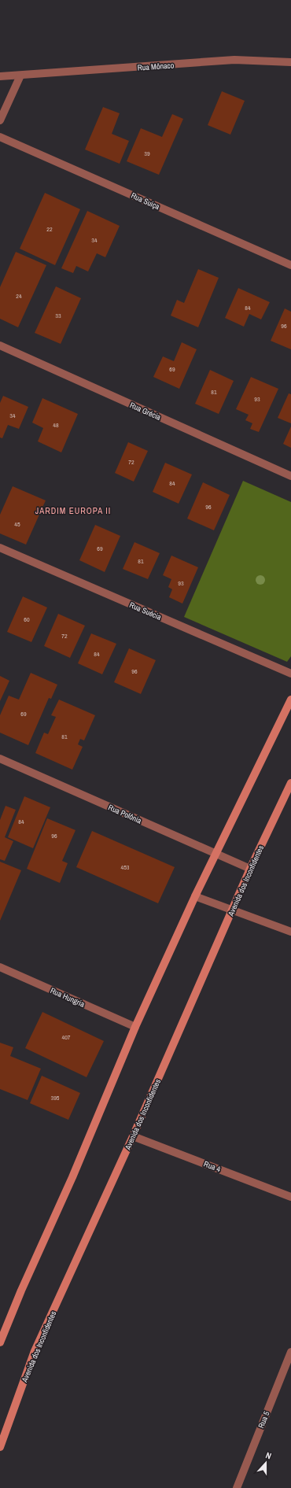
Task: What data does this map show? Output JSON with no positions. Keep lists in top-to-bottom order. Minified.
{"streets":{"street":["Rua Mônaco","Rua Suiça","Rua Grécia","Rua Suécia","Rua Polônia","Avenida dos Inconfidentes","Rua Hungria","Rua 4","Rua 5"]},"crossings":[["Rua Polônia","Avenida dos Inconfidentes"],["Avenida dos Inconfidentes","Rua 4"]],"districts":["JARDIM EUROPA II"],"house_numbers":["39","22","34","24","84","33","96","69","81","93","34","48","72","84","96","45","69","81","93","60","72","84","96","69","81","84","96","453","407","395"],"north":"top"}
